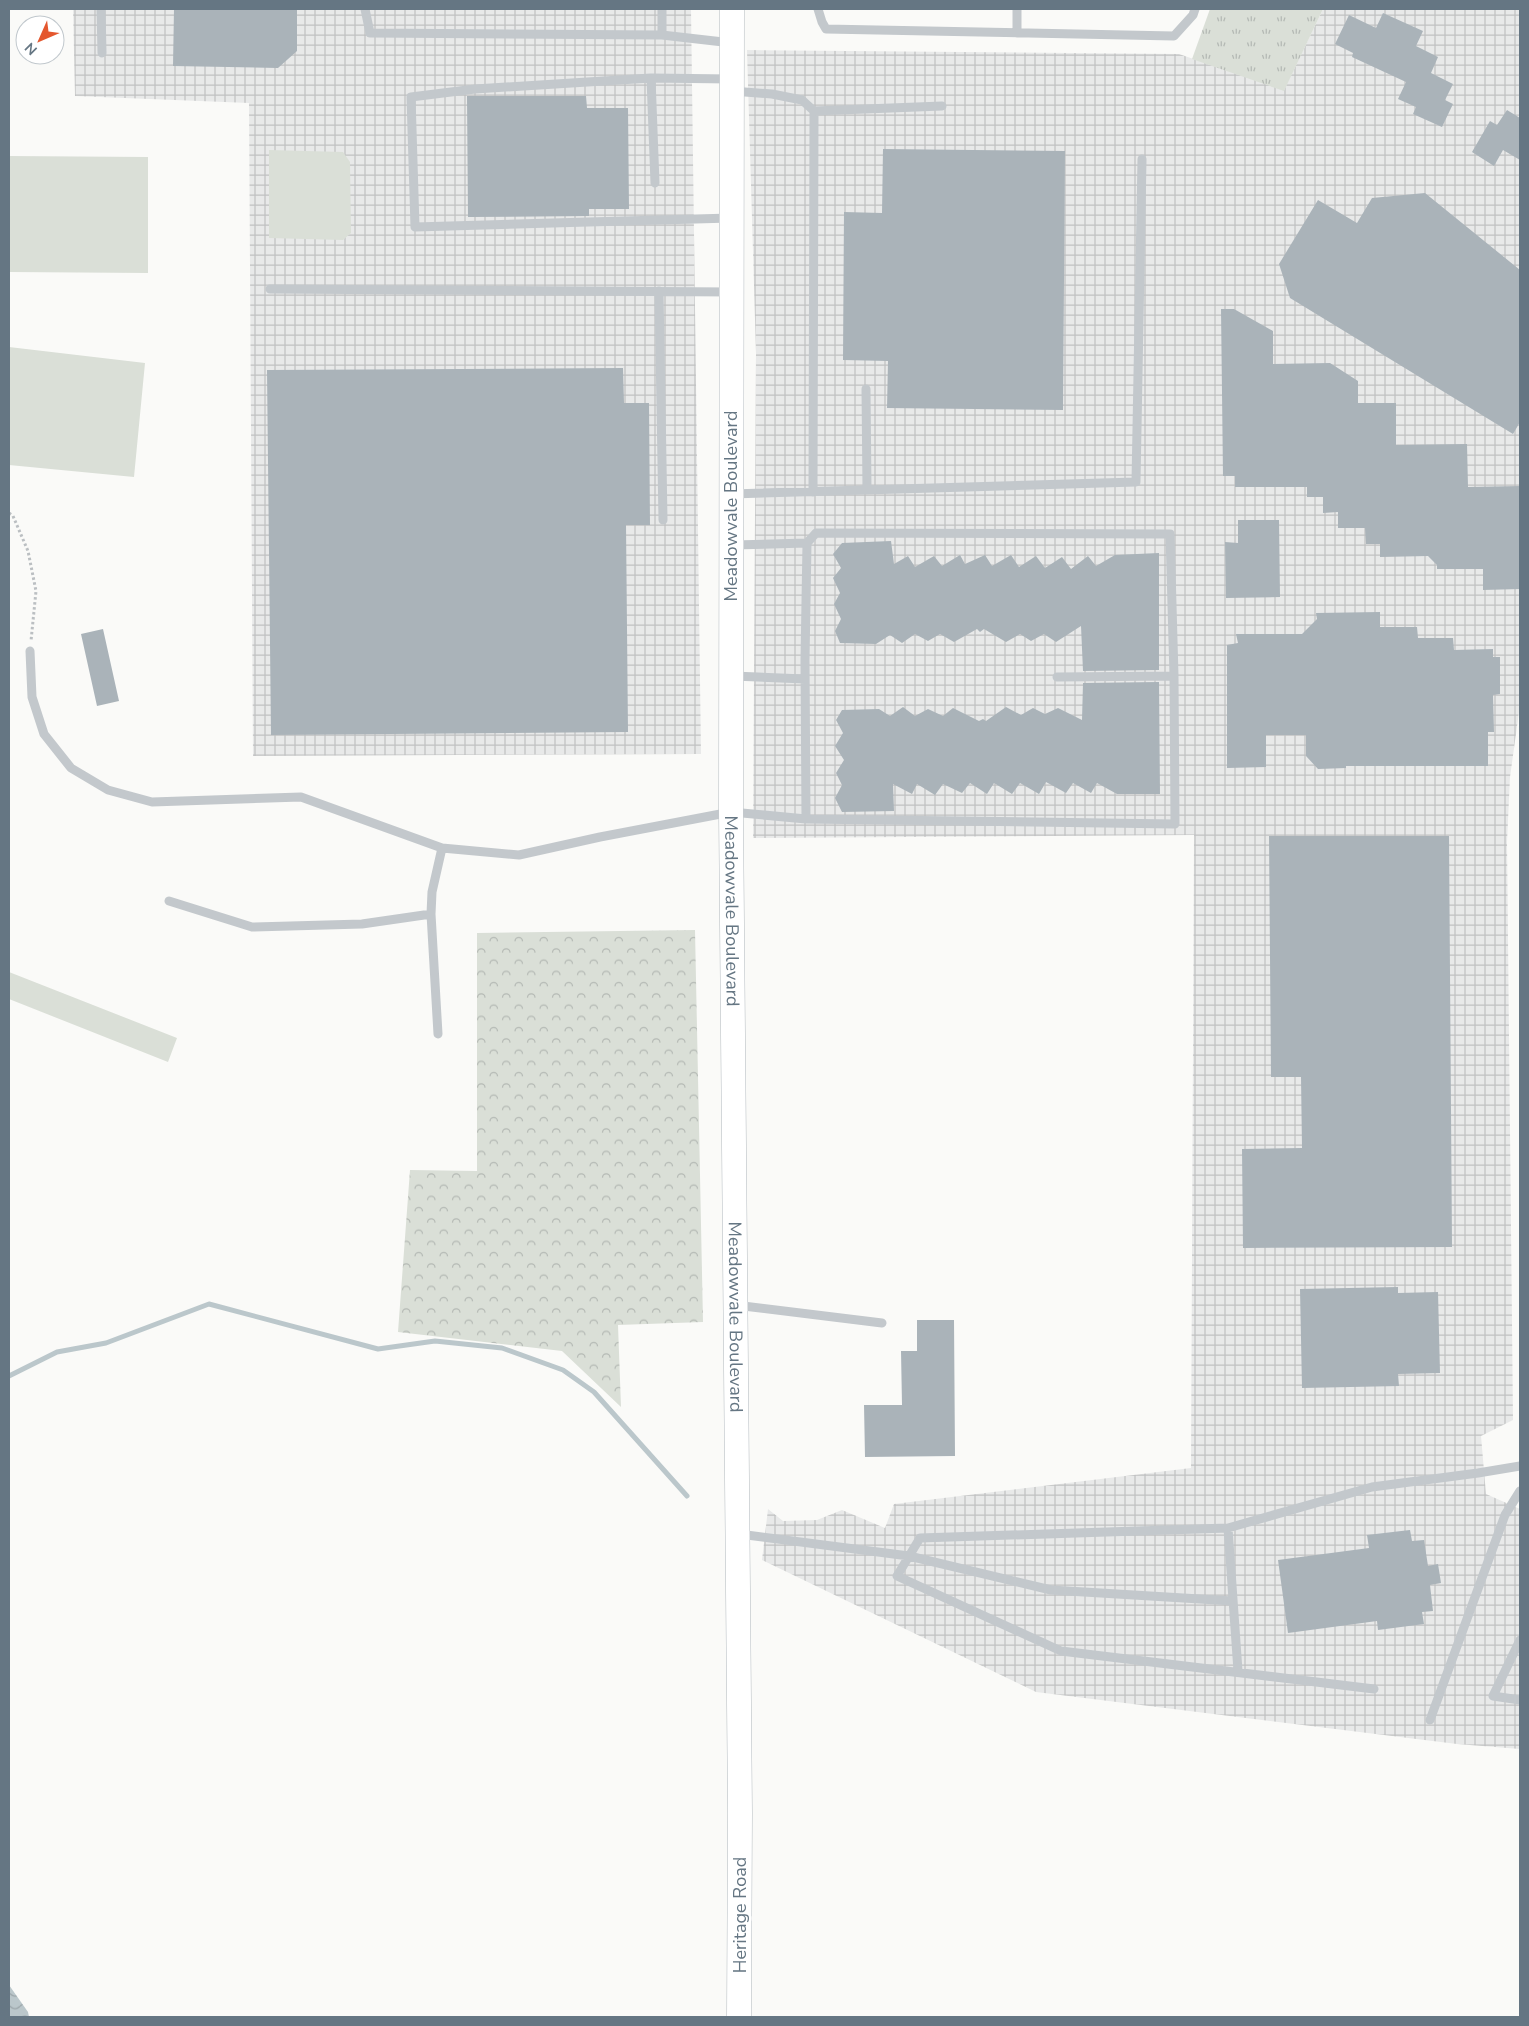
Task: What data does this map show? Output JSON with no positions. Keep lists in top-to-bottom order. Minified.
{"streets":{"main road":["Meadowvale Boulevard","Heritage Road"]},"crossings":[["Meadowvale Boulevard","Heritage Road"]],"north":"bottom left"}
